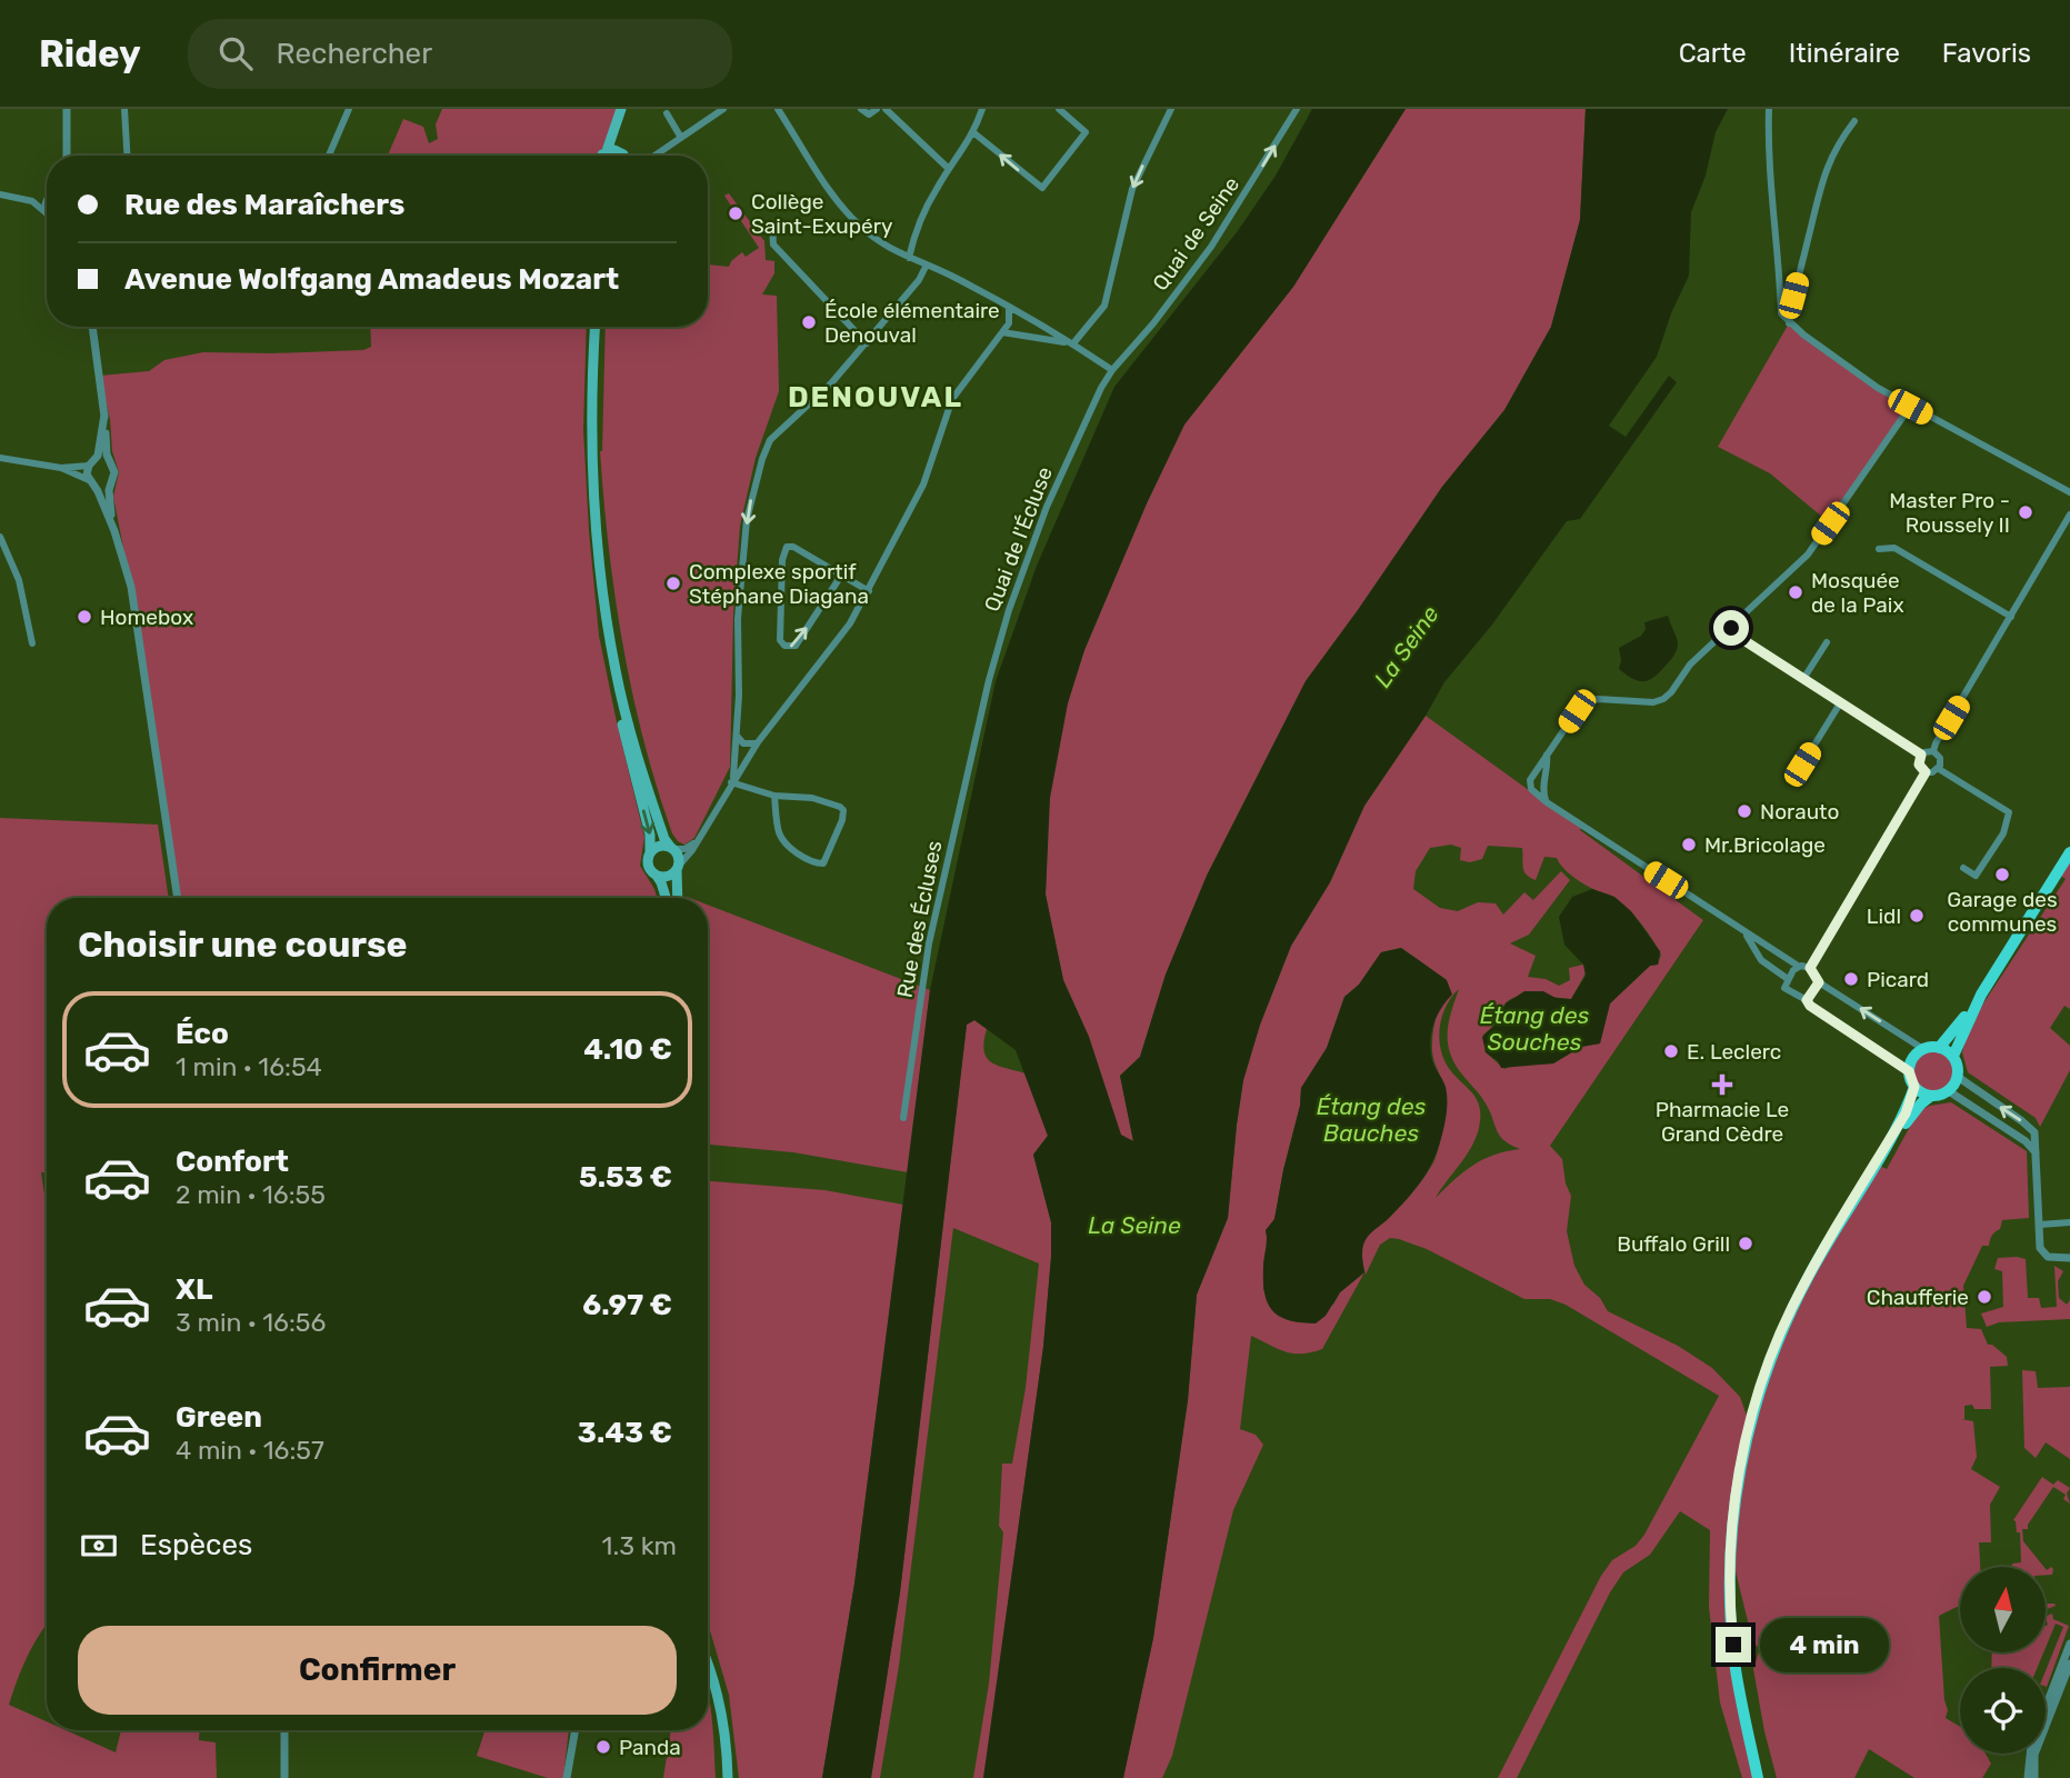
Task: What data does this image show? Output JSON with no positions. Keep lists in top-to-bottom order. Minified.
{"streets":{"street":["Quai de Seine","Quai de l'Écluse","Rue des Écluses"]},"crossings":[["Quai de Seine","Quai de l'Écluse"],["Quai de l'Écluse","Rue des Écluses"]],"one_way":["Quai de Seine"],"districts":["DENOUVAL"],"water":["La Seine","Étang des Souches","Étang des Bauches"],"places":{"other":["Collège Saint-Exupéry","École élémentaire Denouval","Master Pro - Roussely II","Complexe sportif Stéphane Diagana","Mosquée de la Paix","Homebox","Norauto","Mr.Bricolage","Garage des communes","Lidl","Picard","E. Leclerc","Buffalo Grill","Chaufferie","Panda"],"health":["Pharmacie Le Grand Cèdre"]},"north":"top","page":{"header":"Ridey","search":"Rechercher","nav":["Carte","Itinéraire","Favoris"],"banner":["Rue des Maraîchers","Avenue Wolfgang Amadeus Mozart"],"heading":"Choisir une course","list":[{"name":"Éco","note":"1 min · 16:54","value":"4.10 €"},{"name":"Confort","note":"2 min · 16:55","value":"5.53 €"},{"name":"XL","note":"3 min · 16:56","value":"6.97 €"},{"name":"Green","note":"4 min · 16:57","value":"3.43 €"}],"pay":["Espèces","1.3 km"],"buttons":"Confirmer","bubble":"4 min"}}
